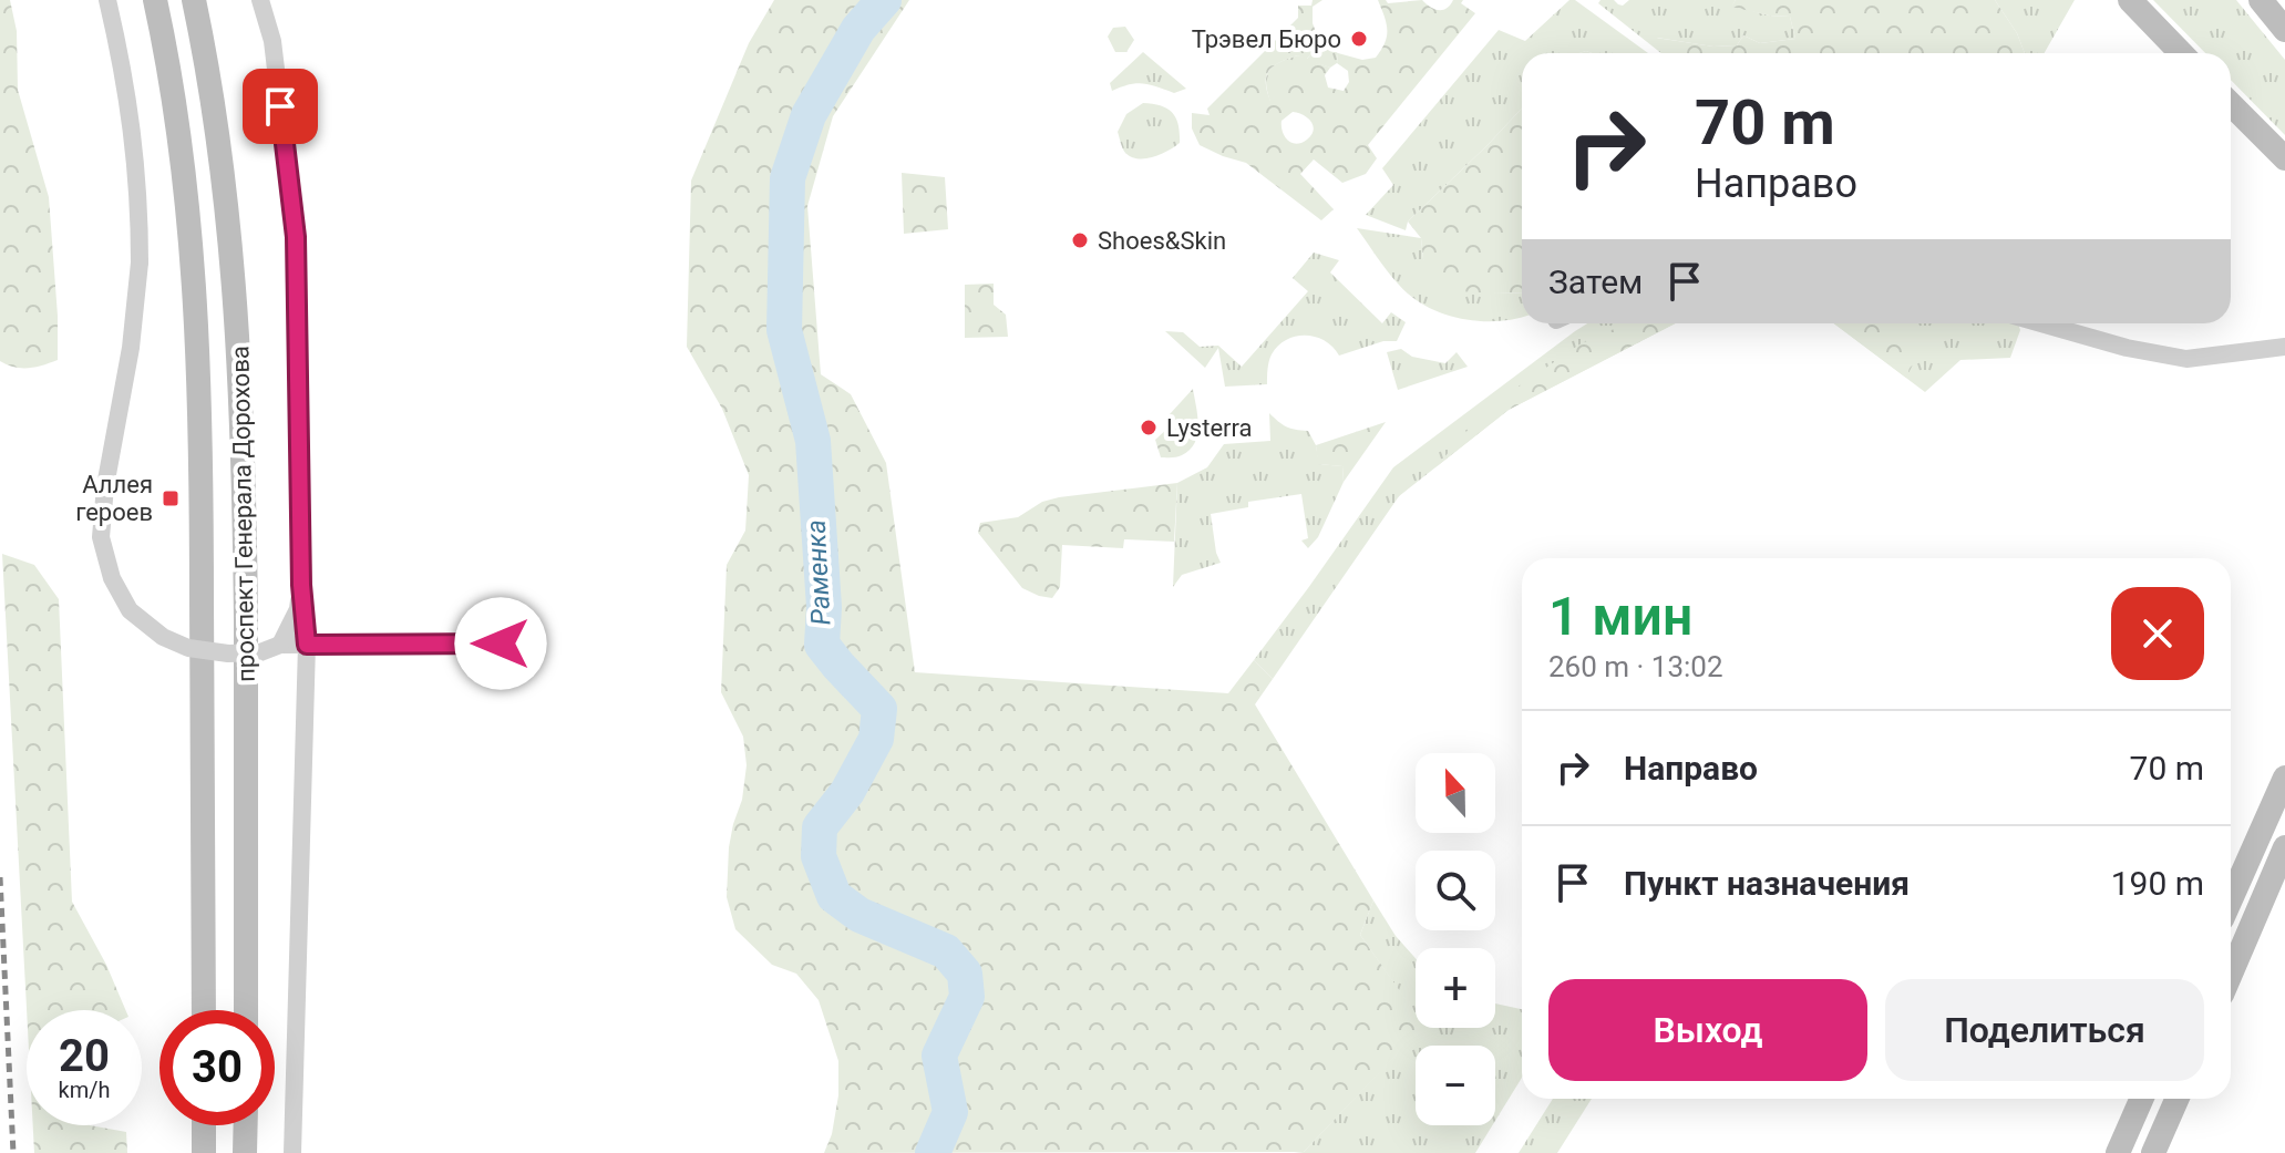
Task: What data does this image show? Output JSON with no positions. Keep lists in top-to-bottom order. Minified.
{"streets":{"main road":["проспект Генерала Дорохова"]},"water":["Раменка"],"places":{"other":["Трэвел Бюро","Shoes&Skin","Lysterra"],"transit":["Аллея героев"]},"north":"top","page":{"turn":["70 m","Направо"],"then":"Затем","heading":["1 мин","260 m · 13:02"],"list":[{"name":"Направо","value":"70 m"},{"name":"Пункт назначения","value":"190 m"}],"map_buttons":["+","−"],"buttons":["Выход","Поделиться"],"speed":"20 km/h","limit":"30"}}
